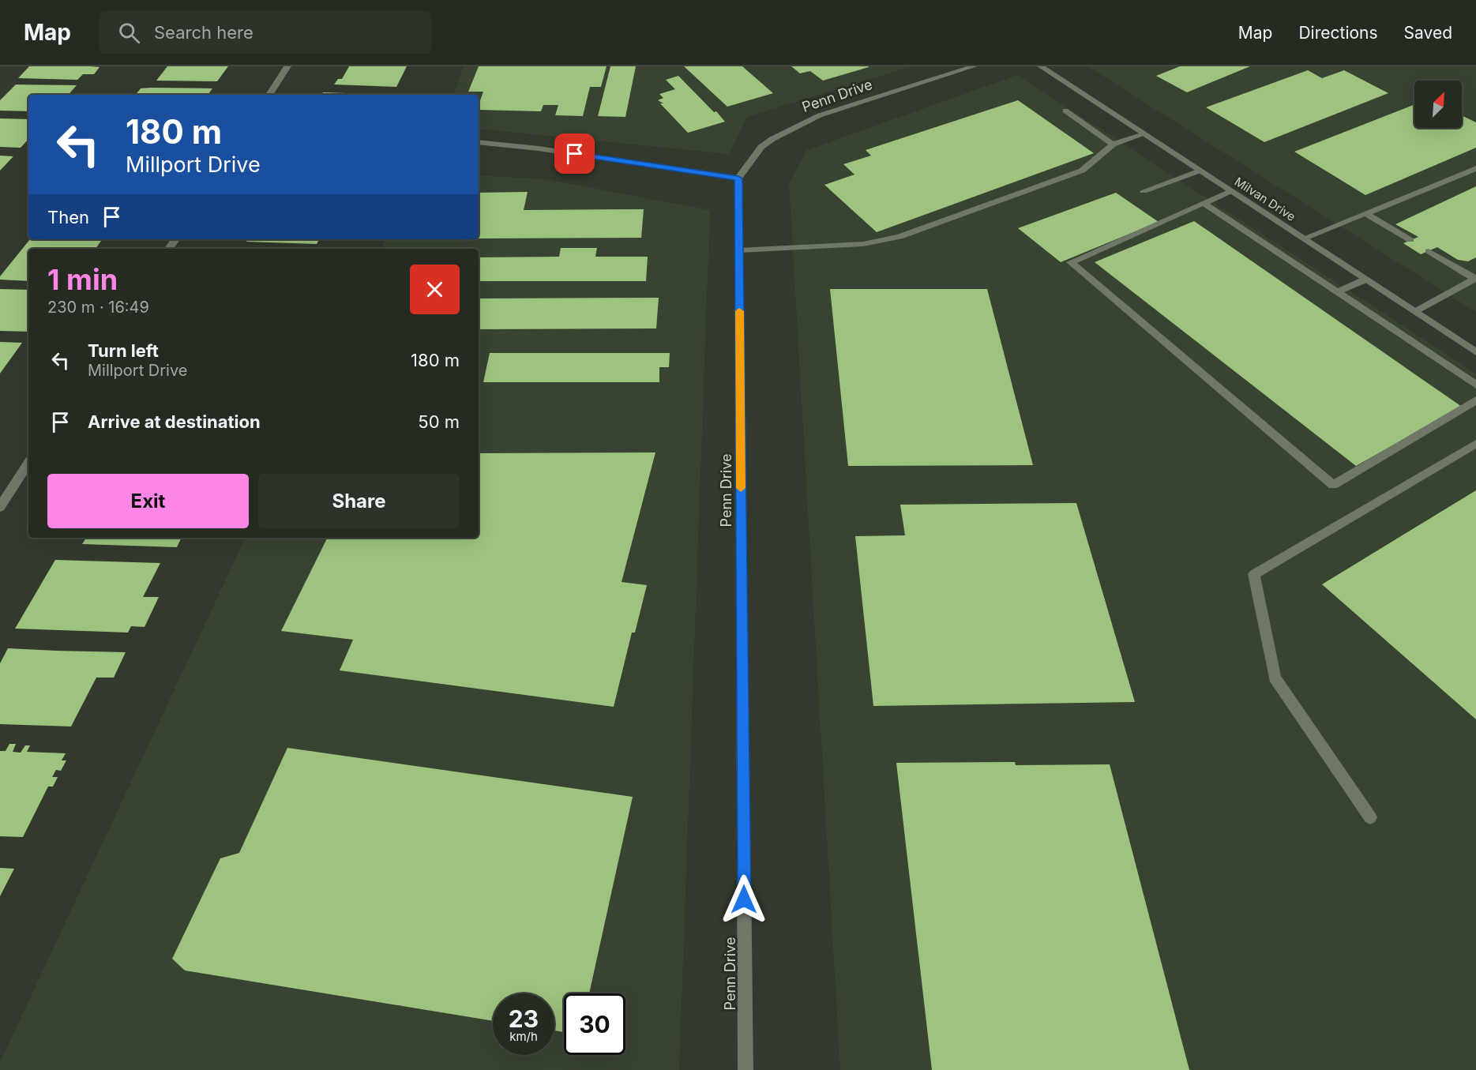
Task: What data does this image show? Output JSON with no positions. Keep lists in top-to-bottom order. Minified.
{"streets":{"street":["Penn Drive","Milvan Drive"]},"north":"top right","page":{"header":"Map","search":"Search here","nav":["Map","Directions","Saved"],"turn":["180 m","Millport Drive"],"then":"Then","heading":["1 min","230 m · 16:49"],"list":[{"name":"Turn left","note":"Millport Drive","value":"180 m"},{"name":"Arrive at destination","value":"50 m"}],"buttons":["Exit","Share"],"speed":"23 km/h","limit":"30"}}
